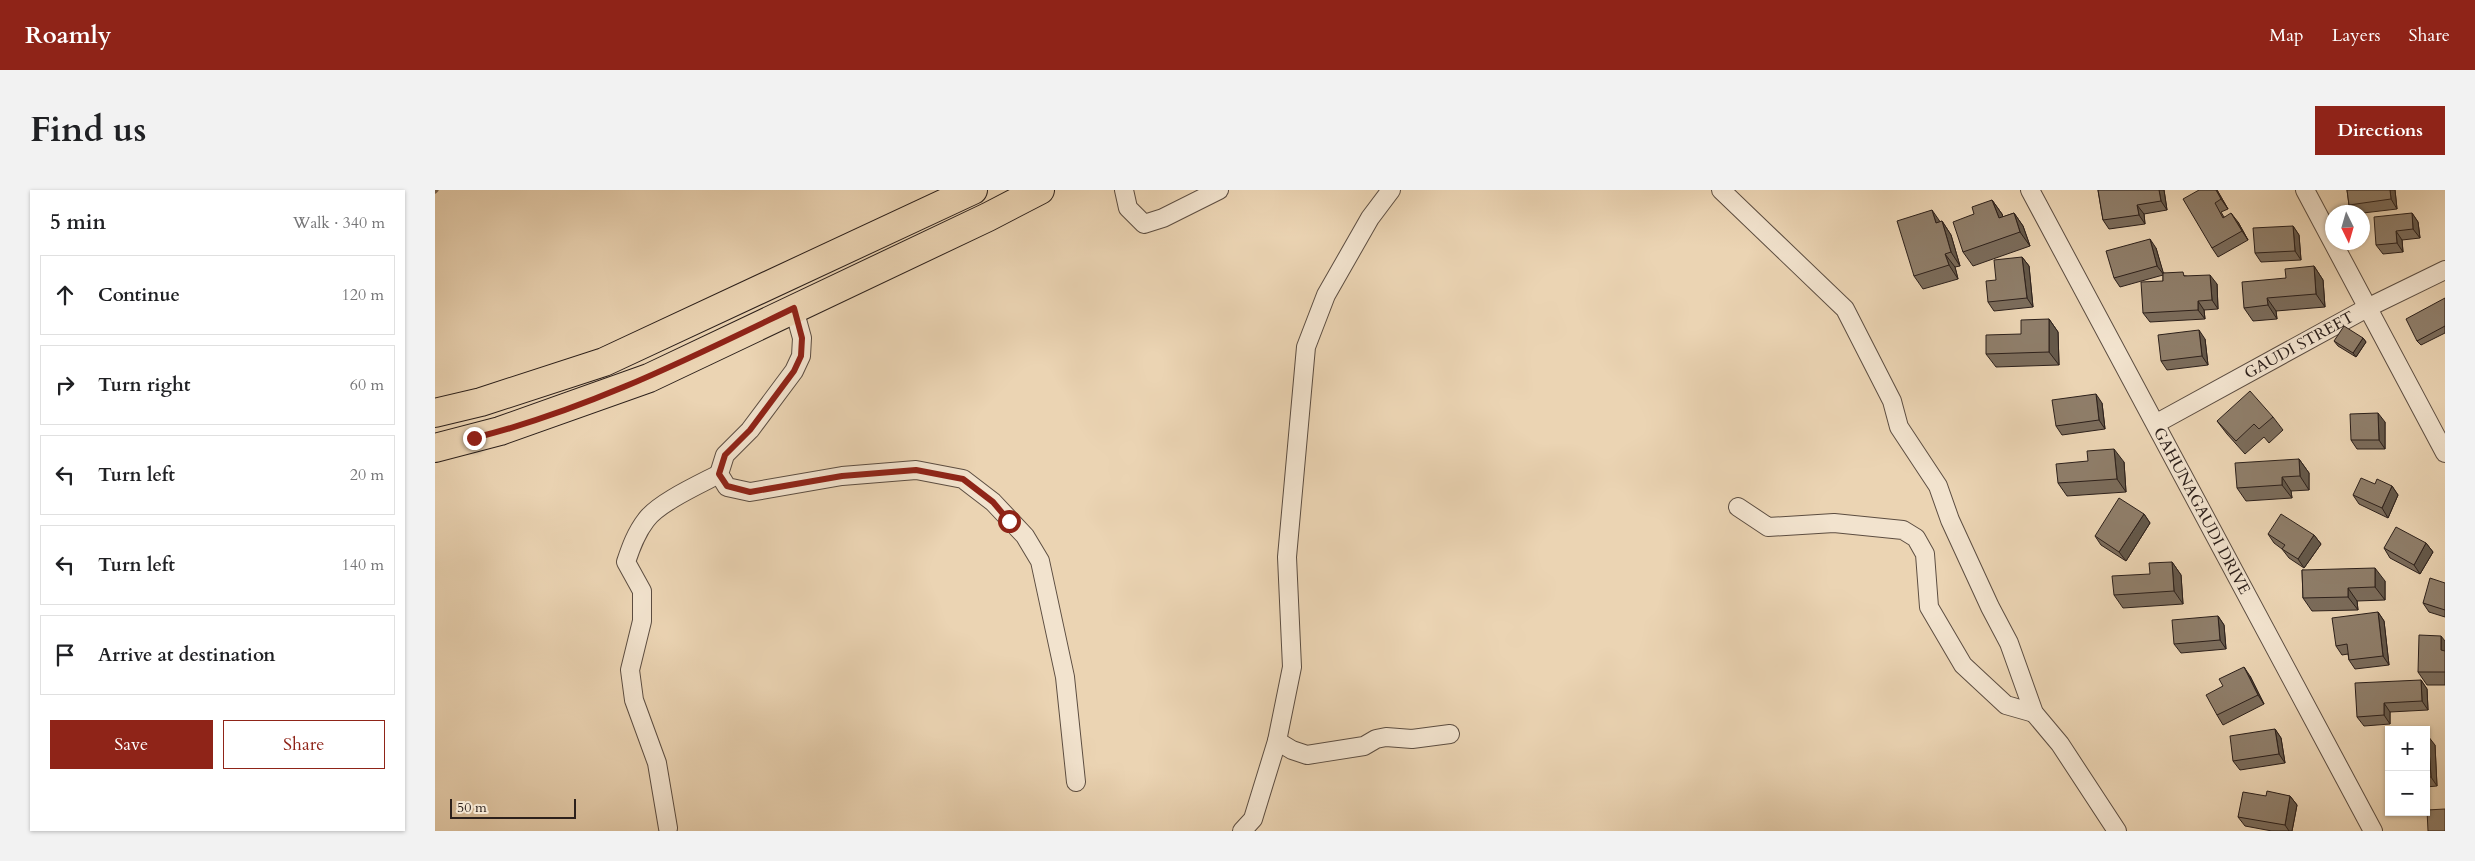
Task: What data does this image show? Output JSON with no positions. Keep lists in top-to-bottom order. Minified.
{"streets":{"street":["GAUDI STREET","GAHUNAGAUDI DRIVE"]},"crossings":[["GAUDI STREET","GAHUNAGAUDI DRIVE"]],"scale_bar":"50 m","north":"bottom","page":{"header":"Roamly","nav":["Map","Layers","Share"],"title":"Find us","buttons":["Directions",["Save","Share"]],"heading":["5 min","Walk · 340 m"],"list":[["Continue","120 m"],["Turn right","60 m"],["Turn left","20 m"],["Turn left","140 m"],"Arrive at destination"],"map_buttons":["+","−"],"scale":"50 m"}}
